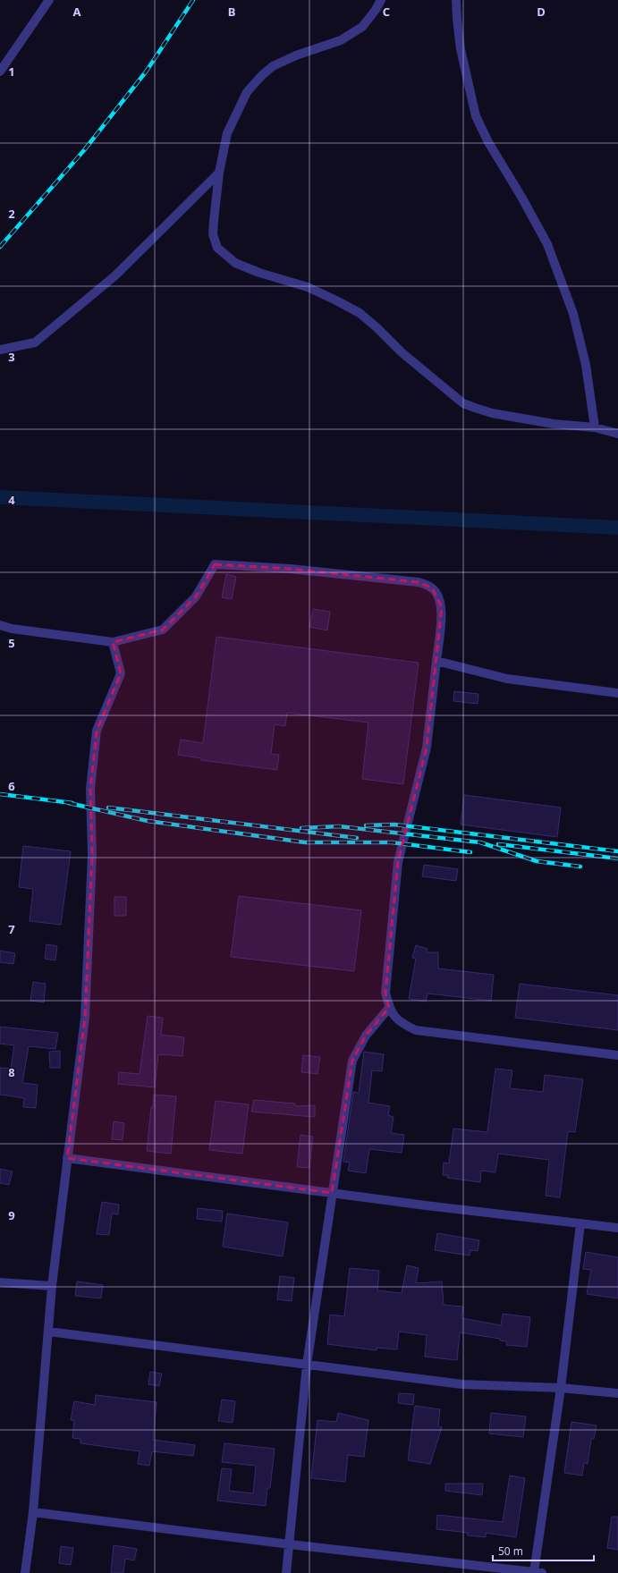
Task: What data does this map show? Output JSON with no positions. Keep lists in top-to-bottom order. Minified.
{"scale_bar":"50 m","grid":{"columns":["A","B","C","D"],"rows":["1","2","3","4","5","6","7","8","9"]}}
